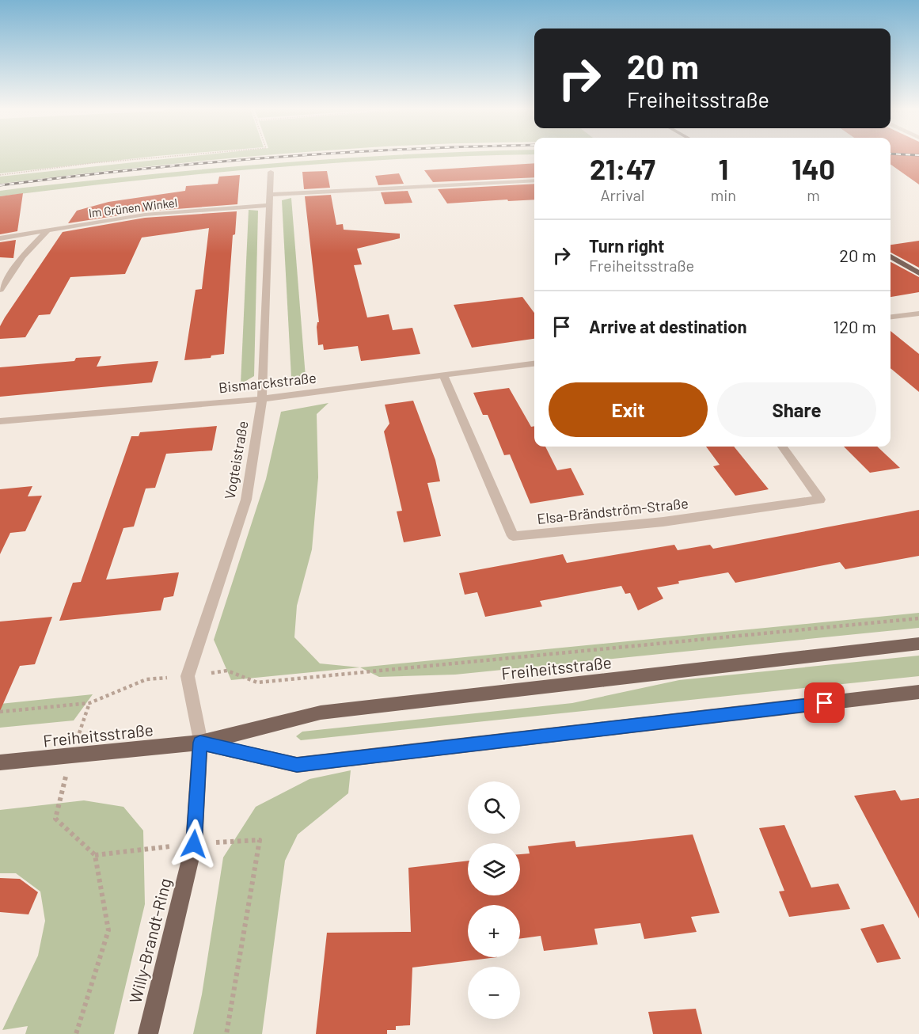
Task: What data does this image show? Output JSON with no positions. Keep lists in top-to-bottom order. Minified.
{"streets":{"main road":["Freiheitsstraße","Willy-Brandt-Ring"],"street":["Im Grünen Winkel","Bismarckstraße","Vogteistraße","Elsa-Brändström-Straße"]},"crossings":[["Im Grünen Winkel","Vogteistraße"],["Bismarckstraße","Vogteistraße"],["Bismarckstraße","Elsa-Brändström-Straße"],["Vogteistraße","Freiheitsstraße"],["Vogteistraße","Willy-Brandt-Ring"],["Freiheitsstraße","Willy-Brandt-Ring"]],"page":{"turn":["20 m","Freiheitsstraße"],"eta":["21:47","Arrival","1","min","140","m"],"list":[{"name":"Turn right","note":"Freiheitsstraße","value":"20 m"},{"name":"Arrive at destination","value":"120 m"}],"buttons":["Exit","Share"],"map_buttons":["+","−"]}}
